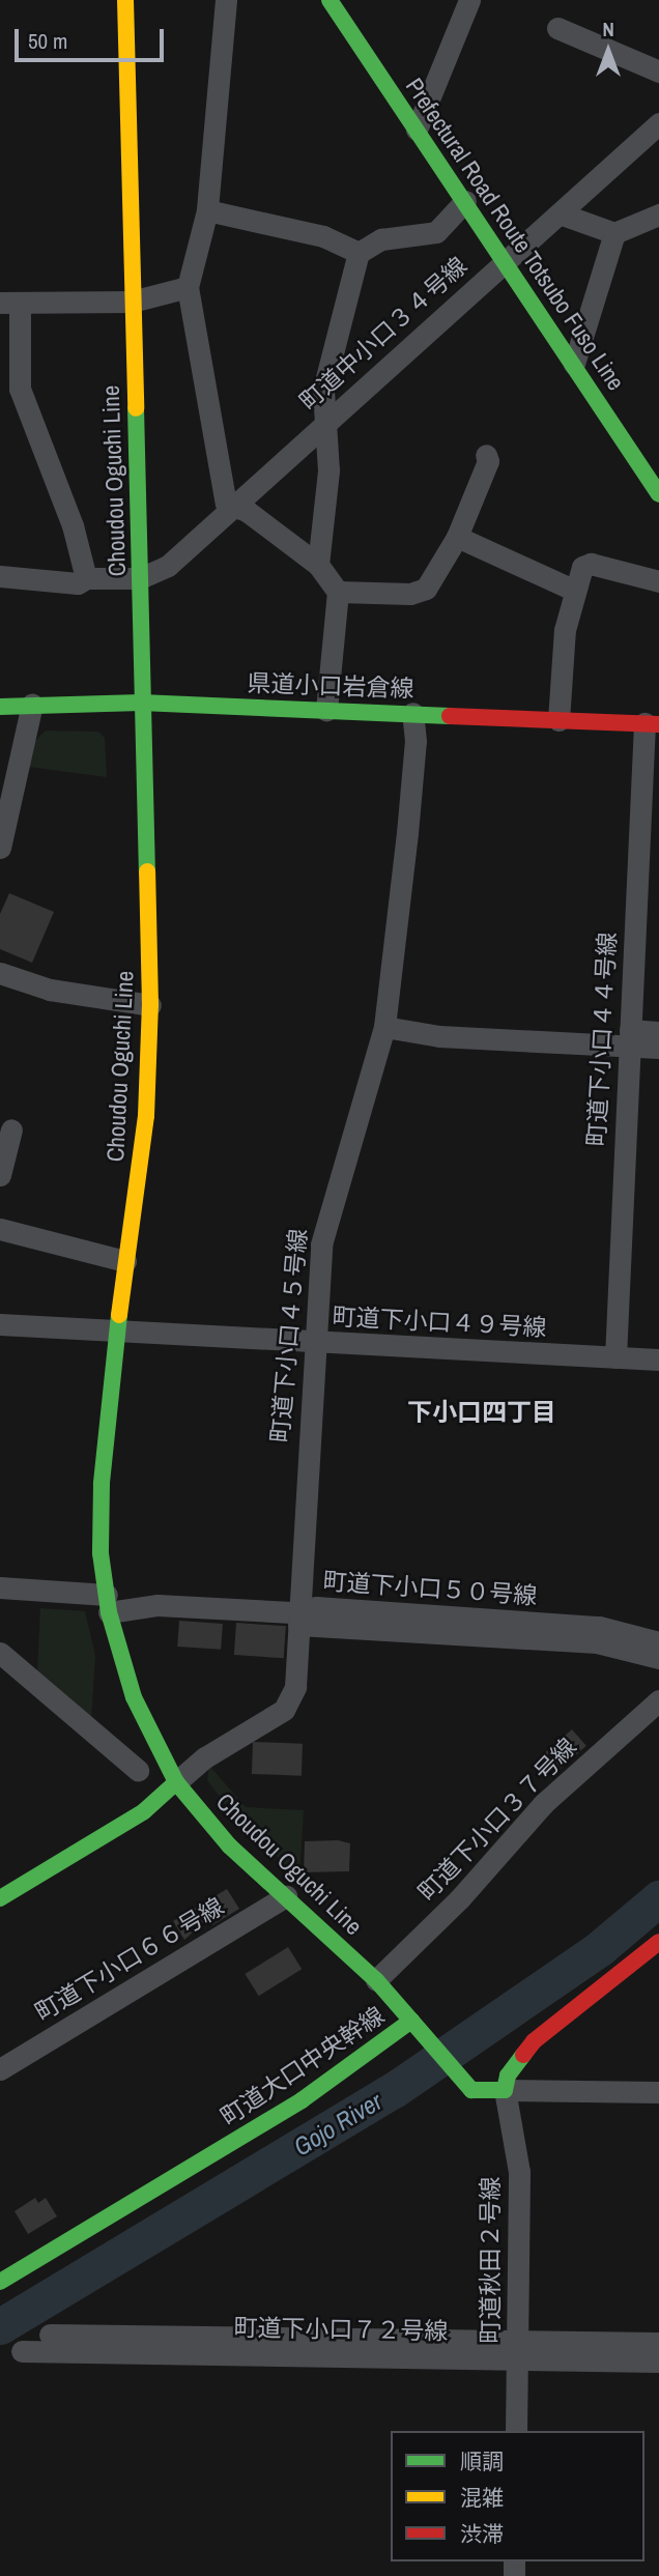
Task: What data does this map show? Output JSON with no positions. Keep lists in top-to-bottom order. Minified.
{"streets":{"street":["Prefectural Road Route Totsubo Fuso Line","町道中小口３４号線","Choudou Oguchi Line","県道小口岩倉線","町道下小口４４号線","町道下小口４９号線","町道下小口４５号線","町道下小口５０号線","町道下小口３７号線","町道下小口６６号線","町道大口中央幹線","町道秋田２号線","町道下小口７２号線"]},"crossings":[["Prefectural Road Route Totsubo Fuso Line","町道中小口３４号線"],["町道中小口３４号線","Choudou Oguchi Line"],["Choudou Oguchi Line","県道小口岩倉線"],["Choudou Oguchi Line","町道下小口４９号線"],["Choudou Oguchi Line","町道下小口４５号線"],["Choudou Oguchi Line","町道下小口５０号線"],["Choudou Oguchi Line","町道下小口３７号線"],["Choudou Oguchi Line","町道下小口６６号線"],["Choudou Oguchi Line","町道大口中央幹線"],["県道小口岩倉線","町道下小口４４号線"],["県道小口岩倉線","町道下小口４５号線"],["町道下小口４４号線","町道下小口４９号線"],["町道下小口４９号線","町道下小口４５号線"],["町道下小口４５号線","町道下小口５０号線"],["町道大口中央幹線","町道秋田２号線"],["町道秋田２号線","町道下小口７２号線"]],"districts":["下小口四丁目"],"water":["Gojo River"],"legend":["順調","混雑","渋滞"],"scale_bar":"50 m","north":"top"}
